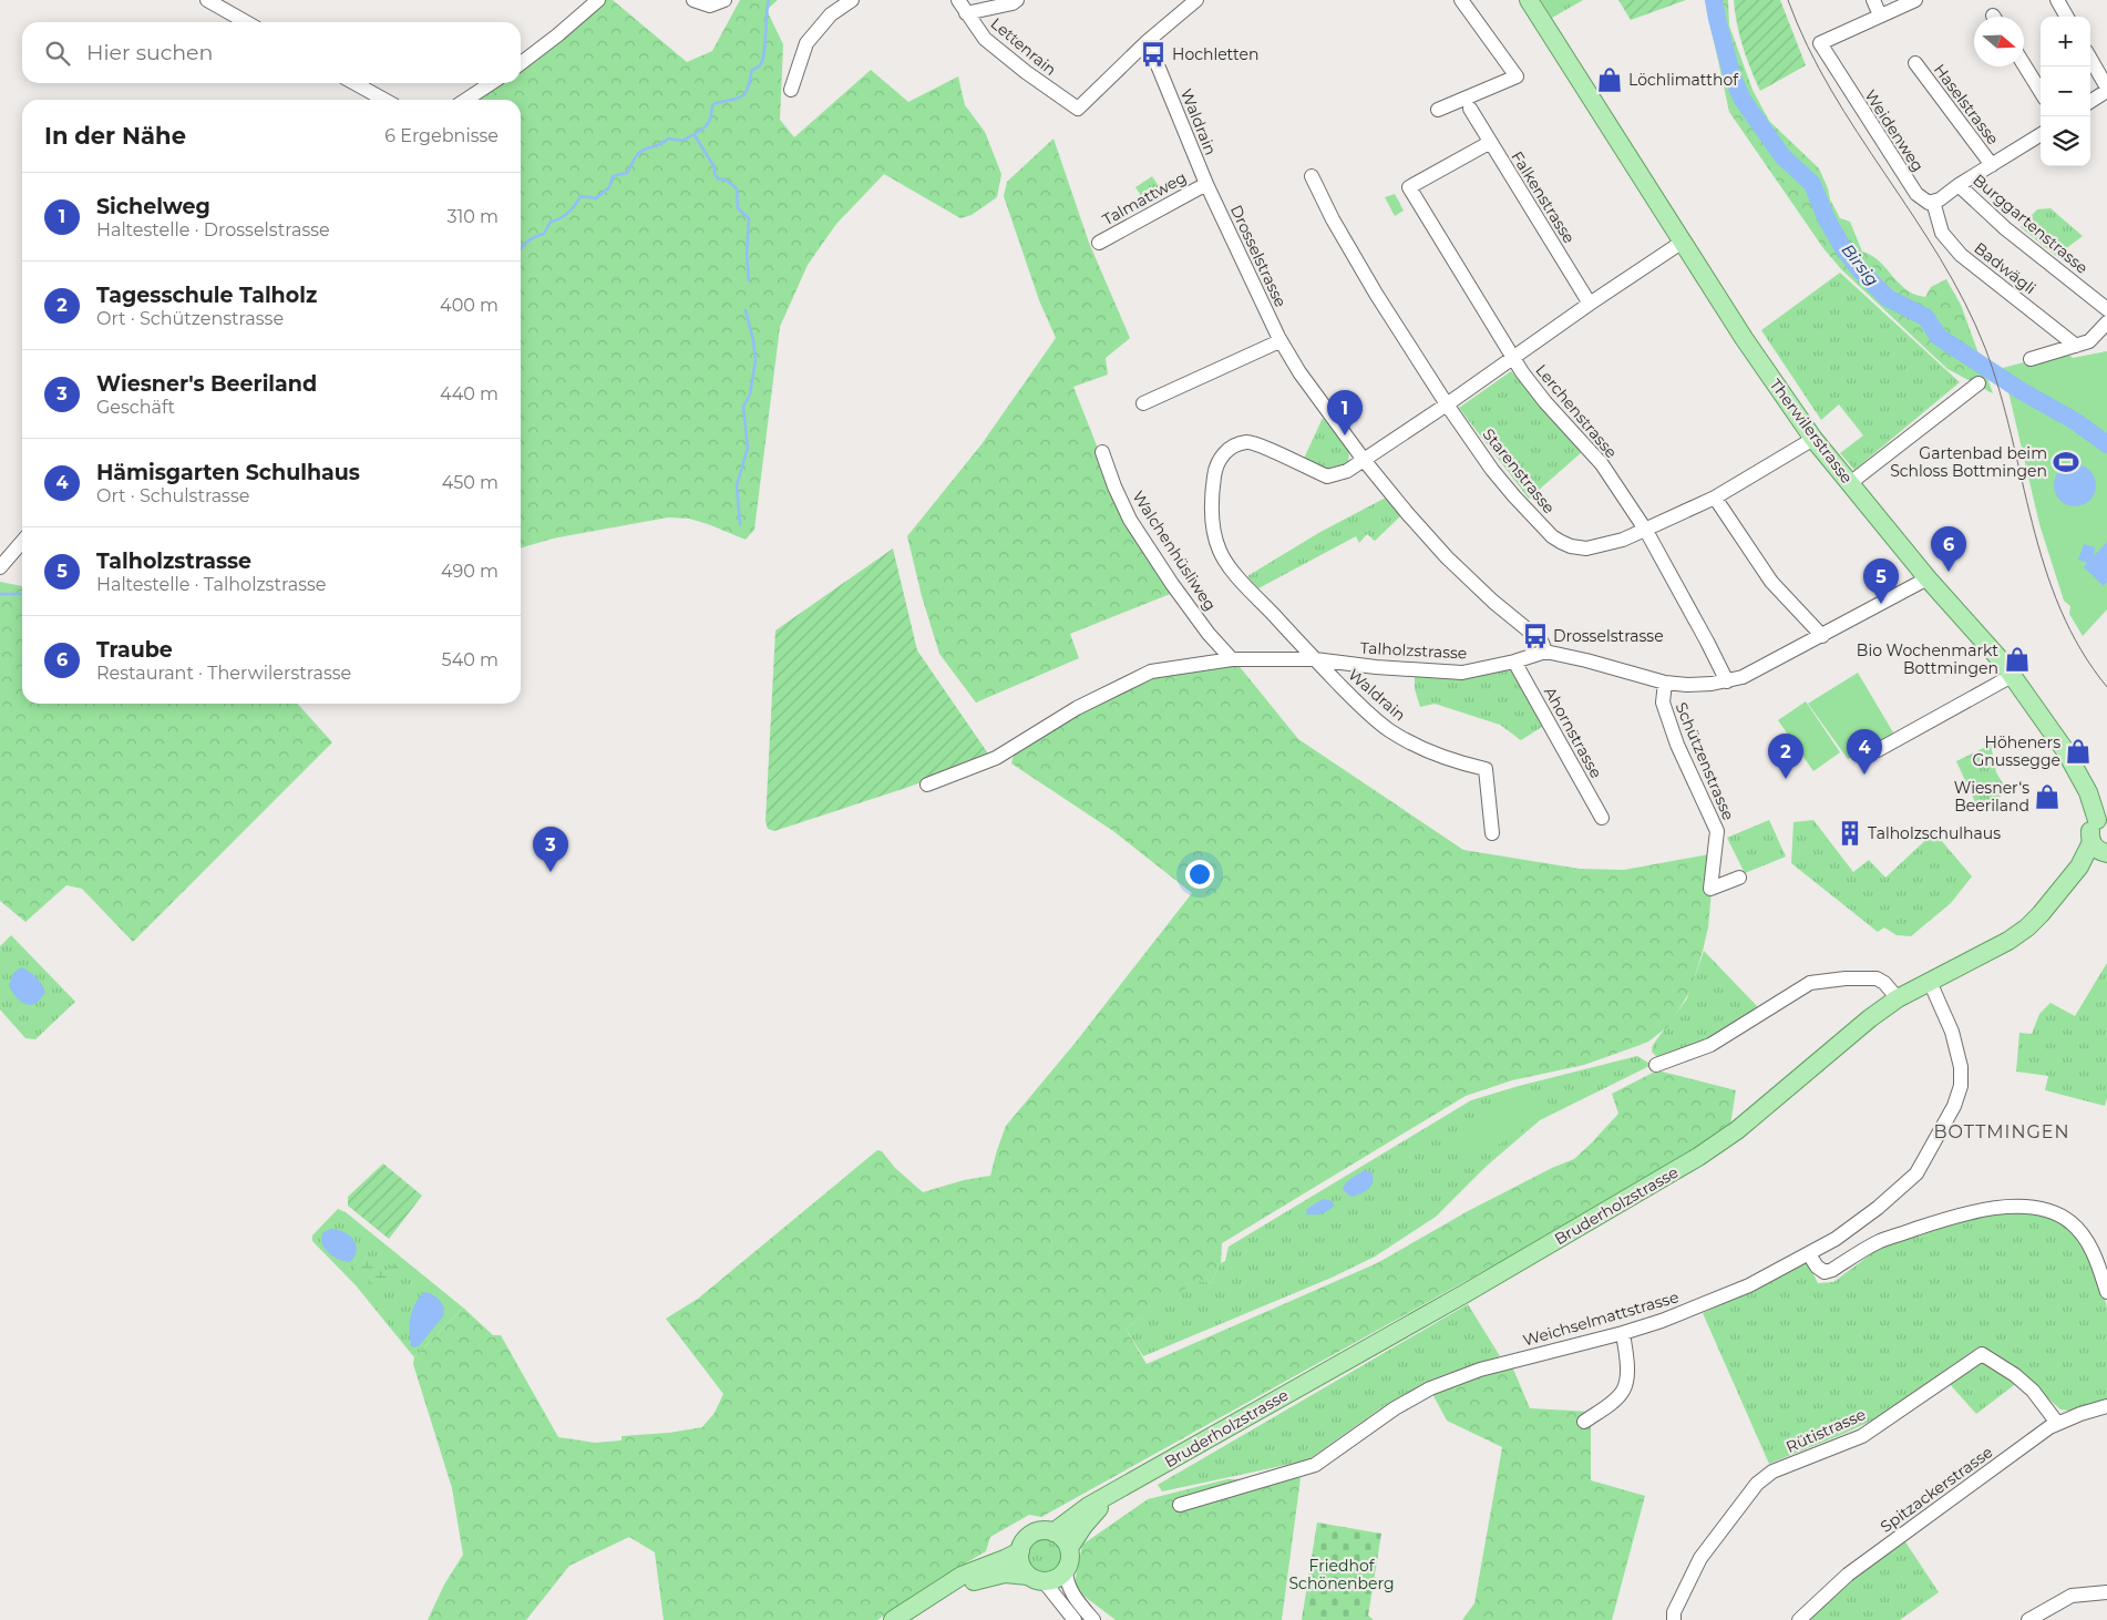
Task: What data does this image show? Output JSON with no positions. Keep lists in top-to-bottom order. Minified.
{"streets":{"main road":["Therwilerstrasse","Bruderholzstrasse"],"street":["Lettenrain","Haselstrasse","Waldrain","Weidenweg","Falkenstrasse","Talmattweg","Burggartenstrasse","Drosselstrasse","Badwägli","Lerchenstrasse","Starenstrasse","Walchenhüsliweg","Talholzstrasse","Ahornstrasse","Schützenstrasse","Weichselmattstrasse","Rütistrasse","Spitzackerstrasse"]},"crossings":[["Lettenrain","Waldrain"],["Haselstrasse","Burggartenstrasse"],["Waldrain","Talmattweg"],["Waldrain","Drosselstrasse"],["Waldrain","Talholzstrasse"],["Weidenweg","Badwägli"],["Falkenstrasse","Lerchenstrasse"],["Talmattweg","Drosselstrasse"],["Drosselstrasse","Talholzstrasse"],["Lerchenstrasse","Starenstrasse"],["Therwilerstrasse","Starenstrasse"],["Therwilerstrasse","Bruderholzstrasse"],["Walchenhüsliweg","Talholzstrasse"],["Talholzstrasse","Ahornstrasse"],["Bruderholzstrasse","Weichselmattstrasse"],["Rütistrasse","Spitzackerstrasse"]],"districts":["BOTTMINGEN"],"water":["Birsig"],"parks":["Friedhof Schönenberg"],"places":{"bus stop":["Hochletten","Drosselstrasse"],"shop":["Löchlimatthof","Bio Wochenmarkt Bottmingen","Höheners Gnussegge","Wiesner‘s Beeriland"],"sports":["Gartenbad beim Schloss Bottmingen"],"building":["Talholzschulhaus"]},"north":"right","page":{"map_buttons":["+","−"],"search":"Hier suchen","heading":["In der Nähe","6 Ergebnisse"],"list":[{"mark":"1","name":"Sichelweg","note":"Haltestelle · Drosselstrasse","value":"310 m"},{"mark":"2","name":"Tagesschule Talholz","note":"Ort · Schützenstrasse","value":"400 m"},{"mark":"3","name":"Wiesner's Beeriland","note":"Geschäft","value":"440 m"},{"mark":"4","name":"Hämisgarten Schulhaus","note":"Ort · Schulstrasse","value":"450 m"},{"mark":"5","name":"Talholzstrasse","note":"Haltestelle · Talholzstrasse","value":"490 m"},{"mark":"6","name":"Traube","note":"Restaurant · Therwilerstrasse","value":"540 m"}],"pins":["1","6","5","4","2","3"]}}
